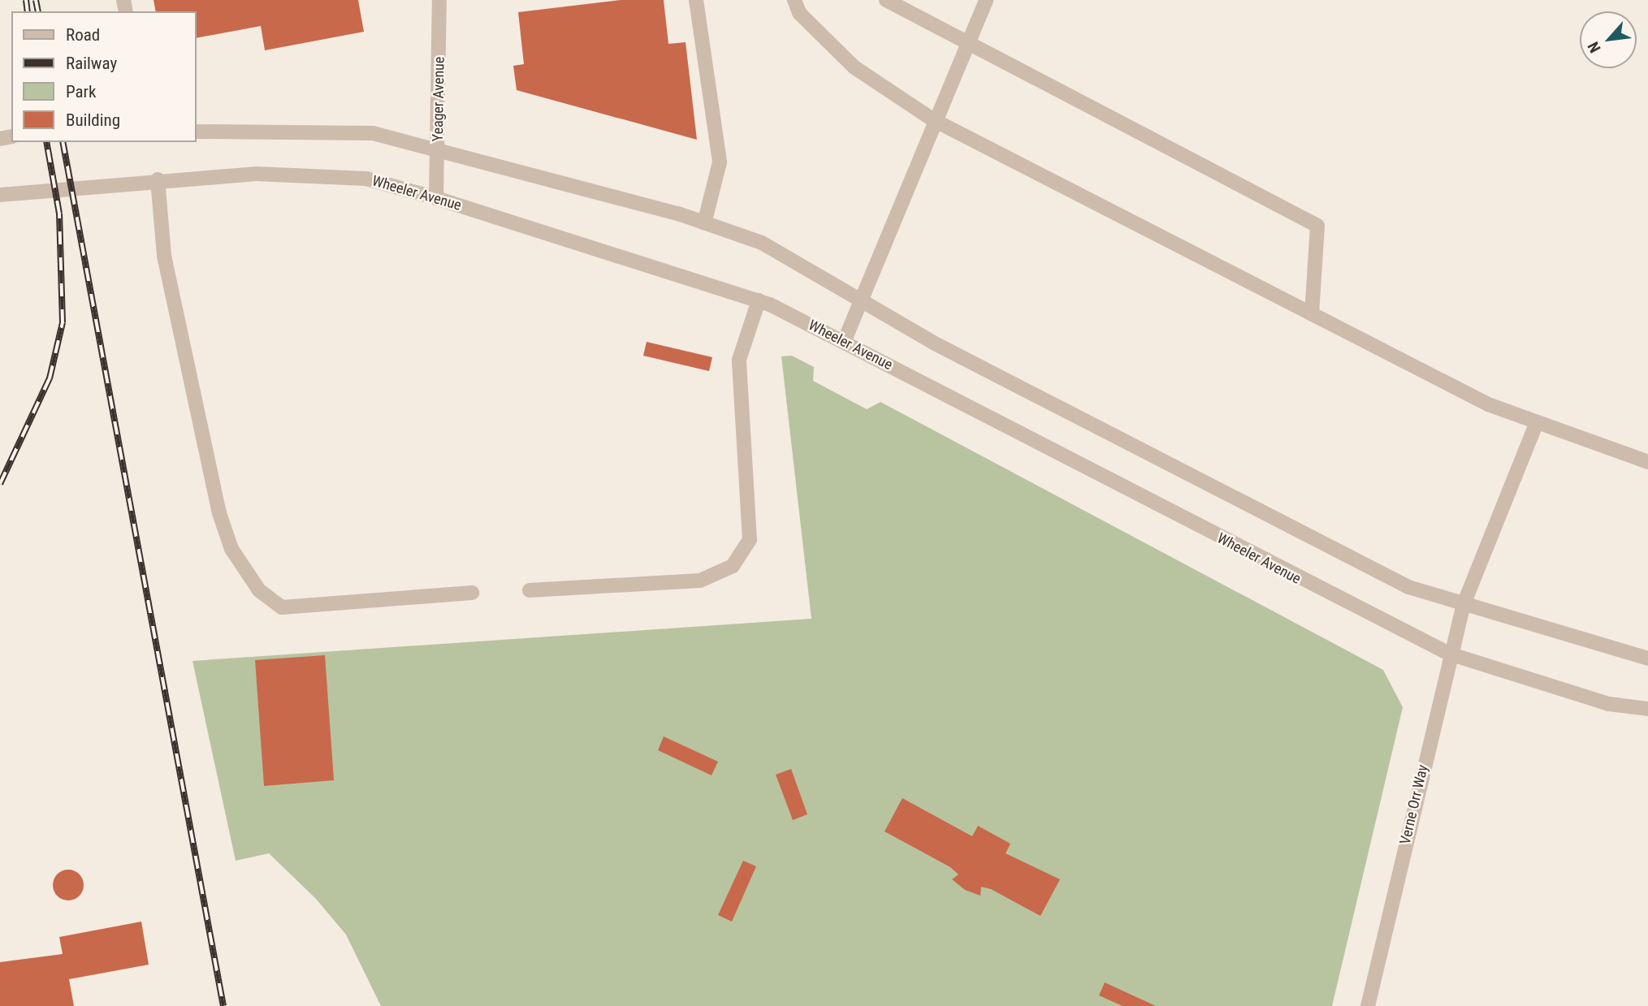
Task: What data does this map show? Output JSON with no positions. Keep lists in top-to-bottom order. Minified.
{"streets":{"street":["Yeager Avenue","Wheeler Avenue","Verne Orr Way"]},"crossings":[["Yeager Avenue","Wheeler Avenue"],["Wheeler Avenue","Verne Orr Way"]],"legend":["Road","Railway","Park","Building"],"north":"bottom left"}
